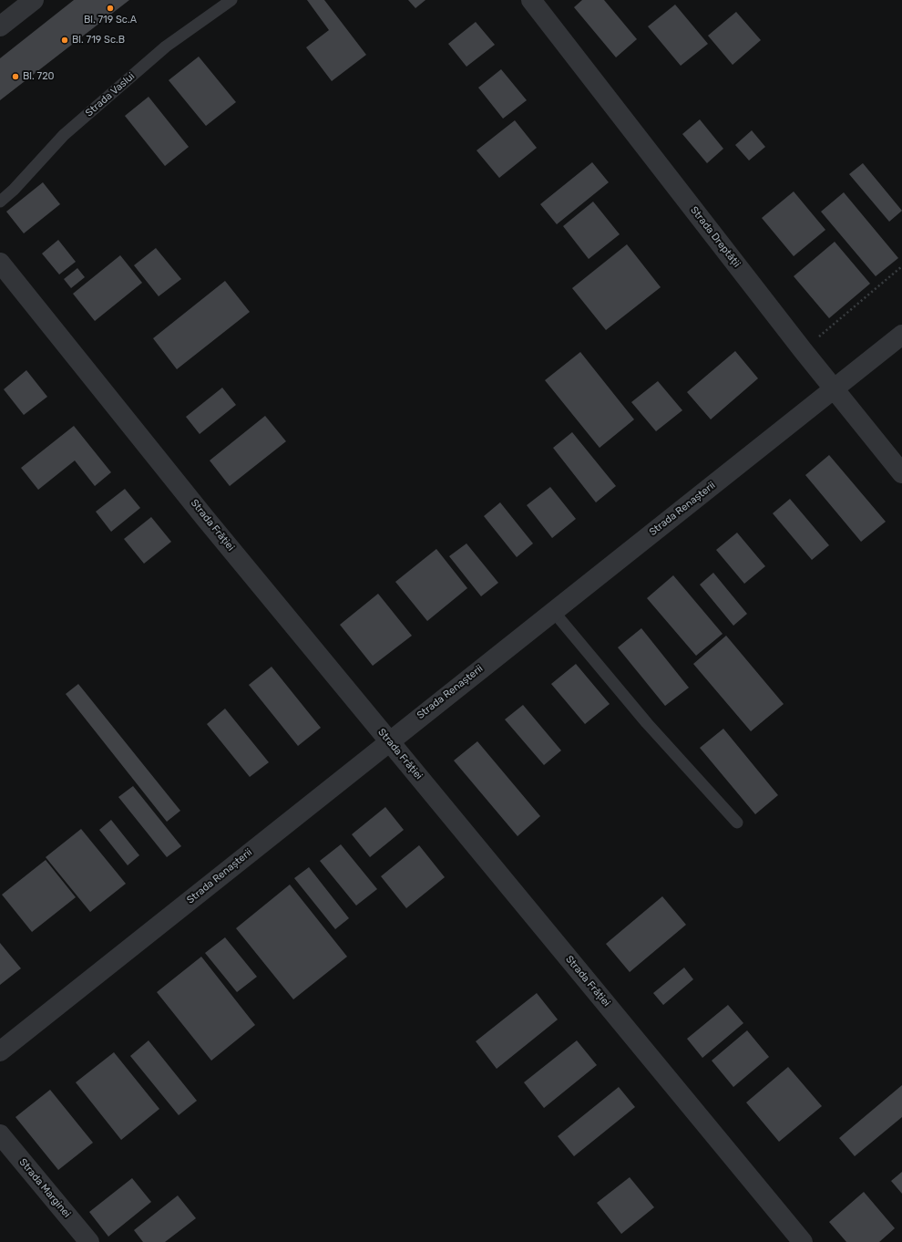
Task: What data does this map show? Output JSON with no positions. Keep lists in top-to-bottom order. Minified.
{"streets":{"street":["Strada Dreptății","Strada Renașterii","Strada Frăției","Strada Marginei"],"lane":["Strada Vaslui"]},"crossings":[["Strada Dreptății","Strada Renașterii"],["Strada Renașterii","Strada Frăției"]],"places":["Bl. 719 Sc.A","Bl. 719 Sc.B","Bl. 720"]}
